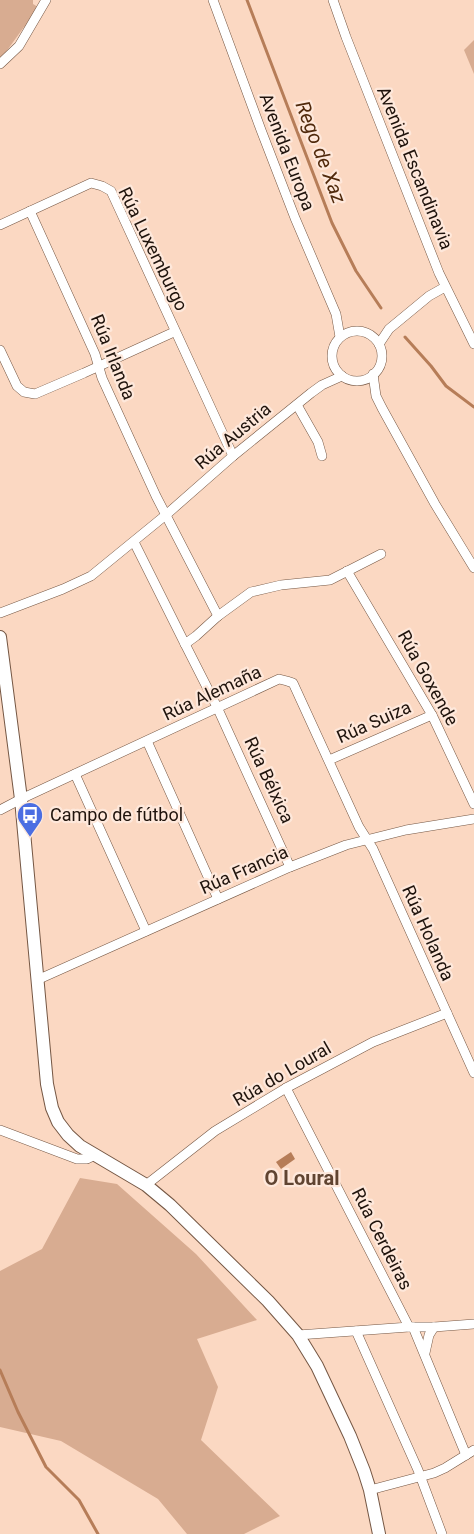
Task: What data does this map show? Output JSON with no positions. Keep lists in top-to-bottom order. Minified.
{"streets":{"street":["Avenida Europa","Avenida Escandinavia","Rúa Luxemburgo","Rúa Irlanda","Rúa Austria","Rúa Goxende","Rúa Alemaña","Rúa Suiza","Rúa Bélxica","Rúa Francia","Rúa Holanda","Rúa do Loural","Rúa Cerdeiras"]},"crossings":[["Avenida Europa","Rúa Austria"],["Rúa Luxemburgo","Rúa Irlanda"],["Rúa Luxemburgo","Rúa Austria"],["Rúa Irlanda","Rúa Austria"],["Rúa Goxende","Rúa Suiza"],["Rúa Alemaña","Rúa Suiza"],["Rúa Alemaña","Rúa Bélxica"],["Rúa Alemaña","Rúa Francia"],["Rúa Alemaña","Rúa Holanda"],["Rúa Bélxica","Rúa Francia"],["Rúa Francia","Rúa Holanda"],["Rúa Holanda","Rúa do Loural"],["Rúa do Loural","Rúa Cerdeiras"]],"districts":["O Loural"],"water":["Rego de Xaz"],"places":{"bus stop":["Campo de fútbol"]}}
